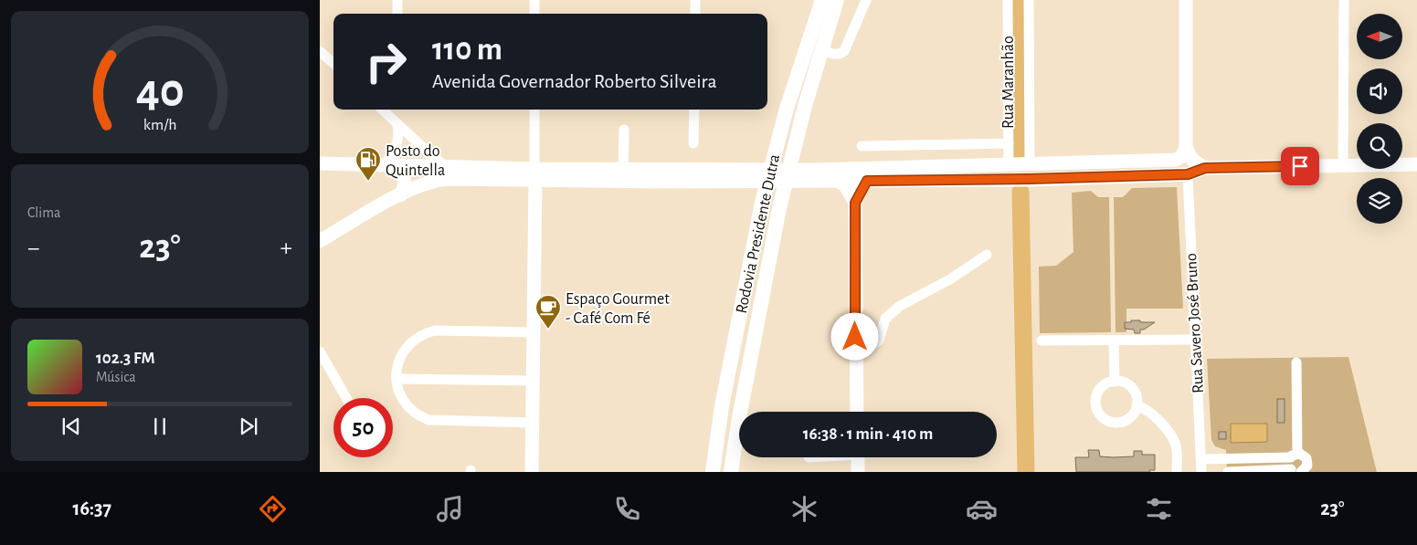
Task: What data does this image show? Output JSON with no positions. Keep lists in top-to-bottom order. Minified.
{"streets":{"highway":["Rodovia Presidente Dutra"],"street":["Rua Maranhão","Rua Savero José Bruno"]},"places":{"fuel station":["Posto do Quintella"],"cafe":["Espaço Gourmet - Café Com Fé"]},"north":"left","page":{"turn":["110 m","Avenida Governador Roberto Silveira"],"tile":"Clima","heat":["−","23°","+"],"song":["102.3 FM","Música"],"limit":"50","trip":"16:38 · 1 min · 410 m","tabs":["16:37","23°"],"gauge":["40","km/h"]}}
